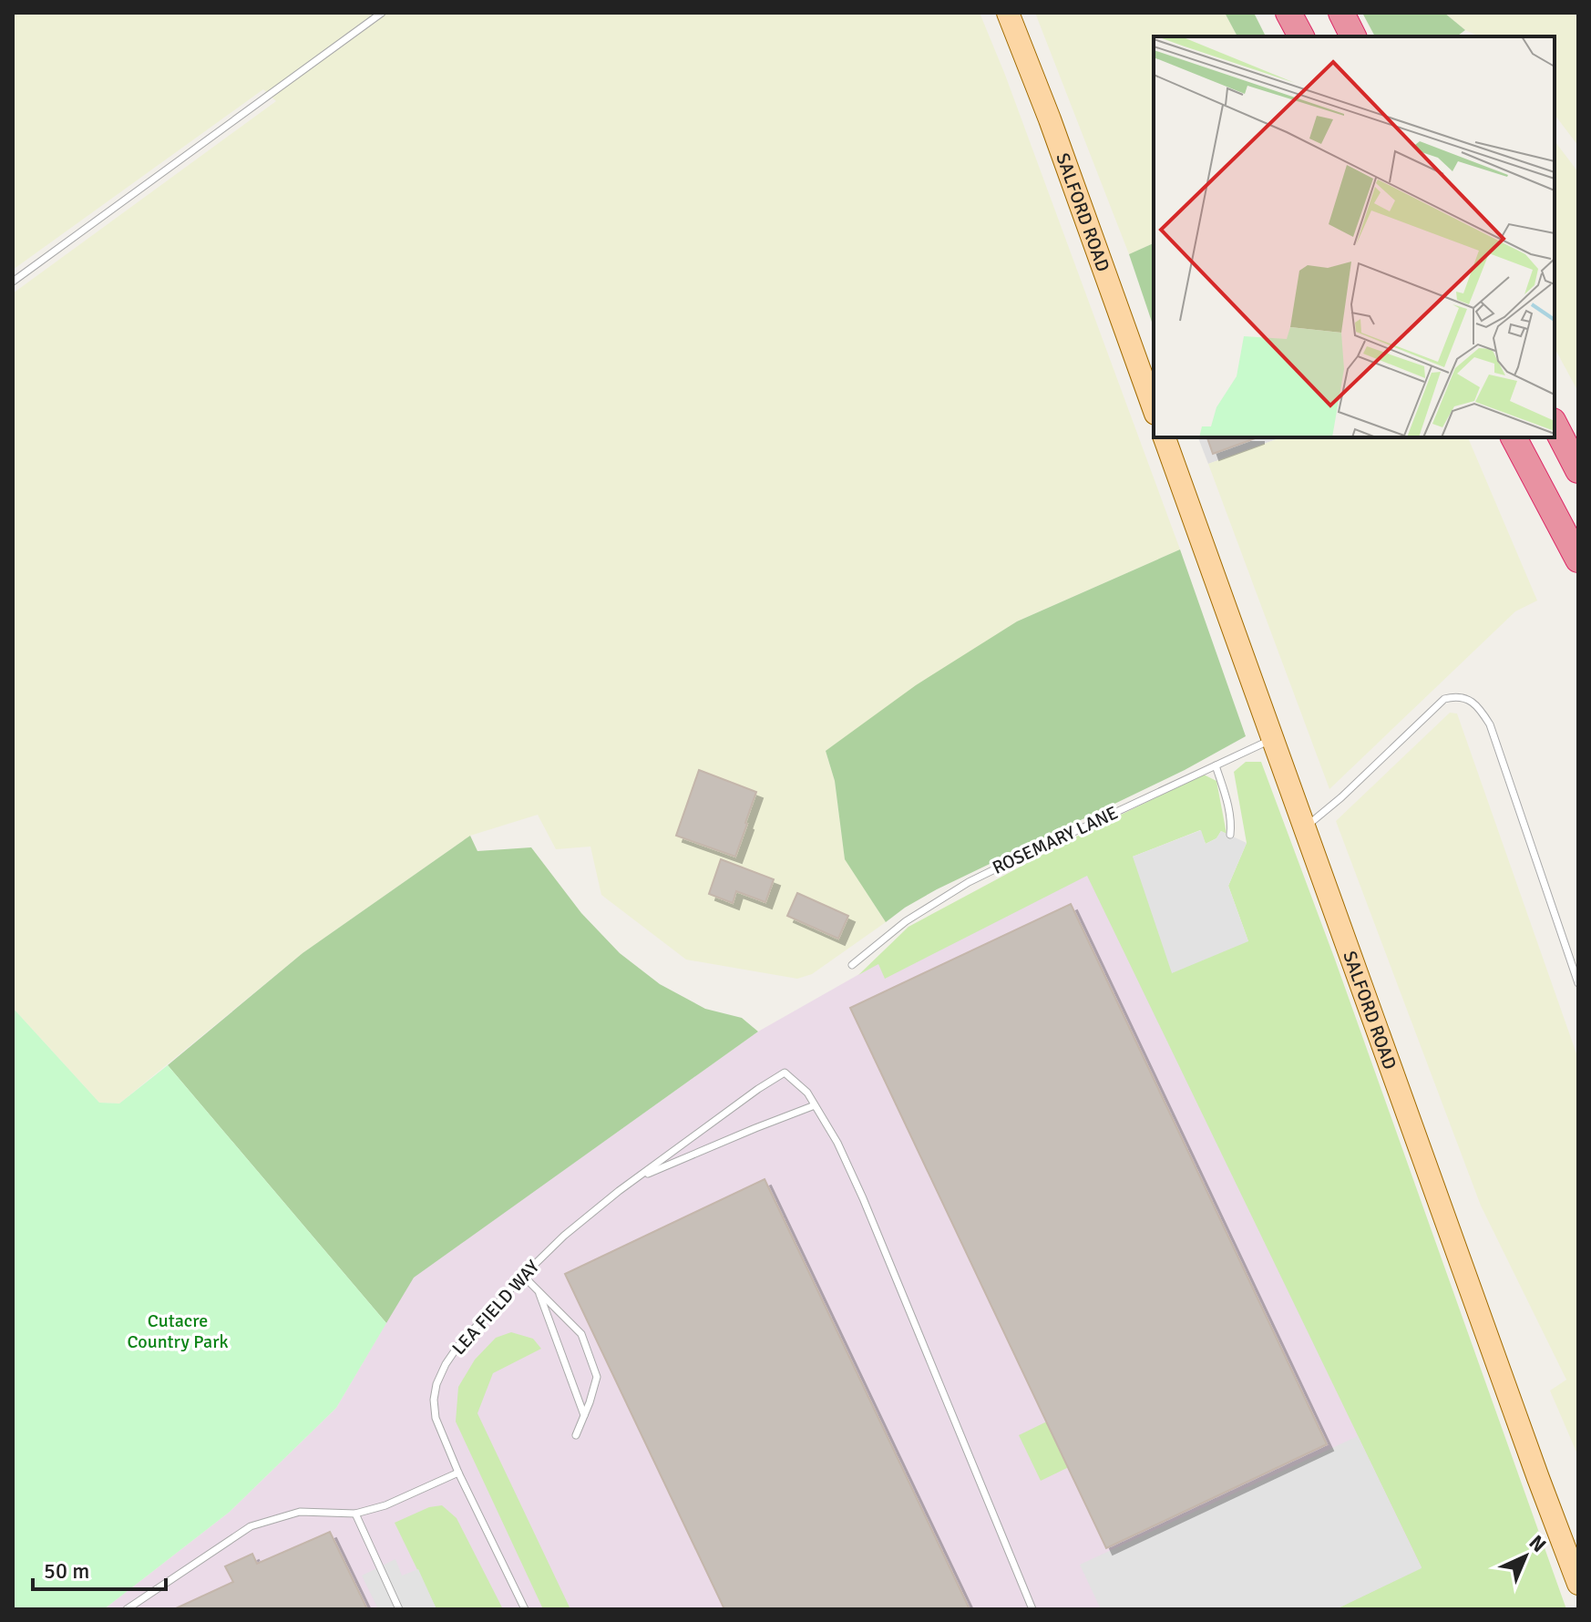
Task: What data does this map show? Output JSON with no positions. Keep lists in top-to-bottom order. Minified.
{"streets":{"main road":["SALFORD ROAD"],"lane":["ROSEMARY LANE","LEA FIELD WAY"]},"crossings":[["SALFORD ROAD","ROSEMARY LANE"]],"parks":["Cutacre Country Park"],"scale_bar":"50 m","north":"top right"}
